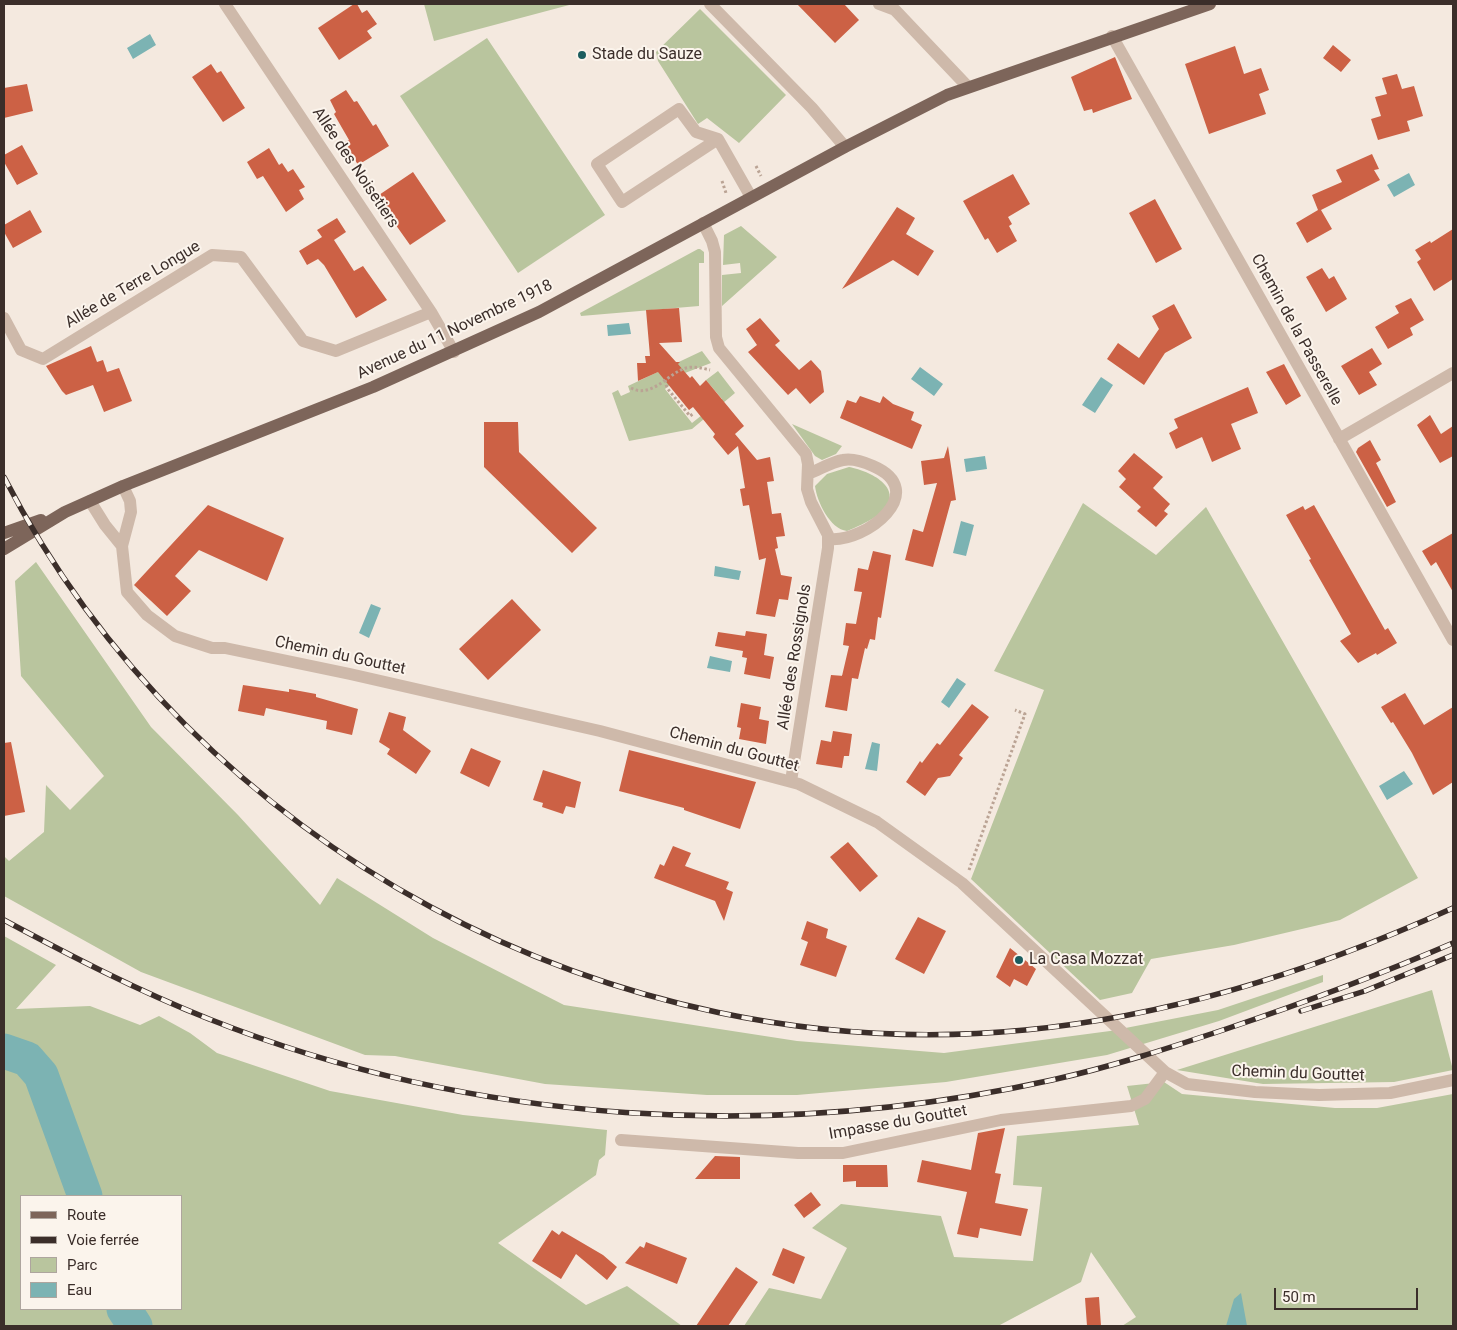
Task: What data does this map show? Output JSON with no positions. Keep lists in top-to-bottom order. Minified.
{"streets":{"main road":["Avenue du 11 Novembre 1918"],"street":["Allée des Noisetiers","Allée de Terre Longue","Chemin de la Passerelle","Chemin du Gouttet","Allée des Rossignols","Impasse du Gouttet"]},"crossings":[["Allée des Noisetiers","Allée de Terre Longue"],["Allée des Noisetiers","Avenue du 11 Novembre 1918"],["Avenue du 11 Novembre 1918","Chemin de la Passerelle"],["Avenue du 11 Novembre 1918","Chemin du Gouttet"],["Chemin du Gouttet","Allée des Rossignols"],["Chemin du Gouttet","Impasse du Gouttet"]],"places":["Stade du Sauze","La Casa Mozzat"],"legend":["Route","Voie ferrée","Parc","Eau"],"scale_bar":"50 m"}
